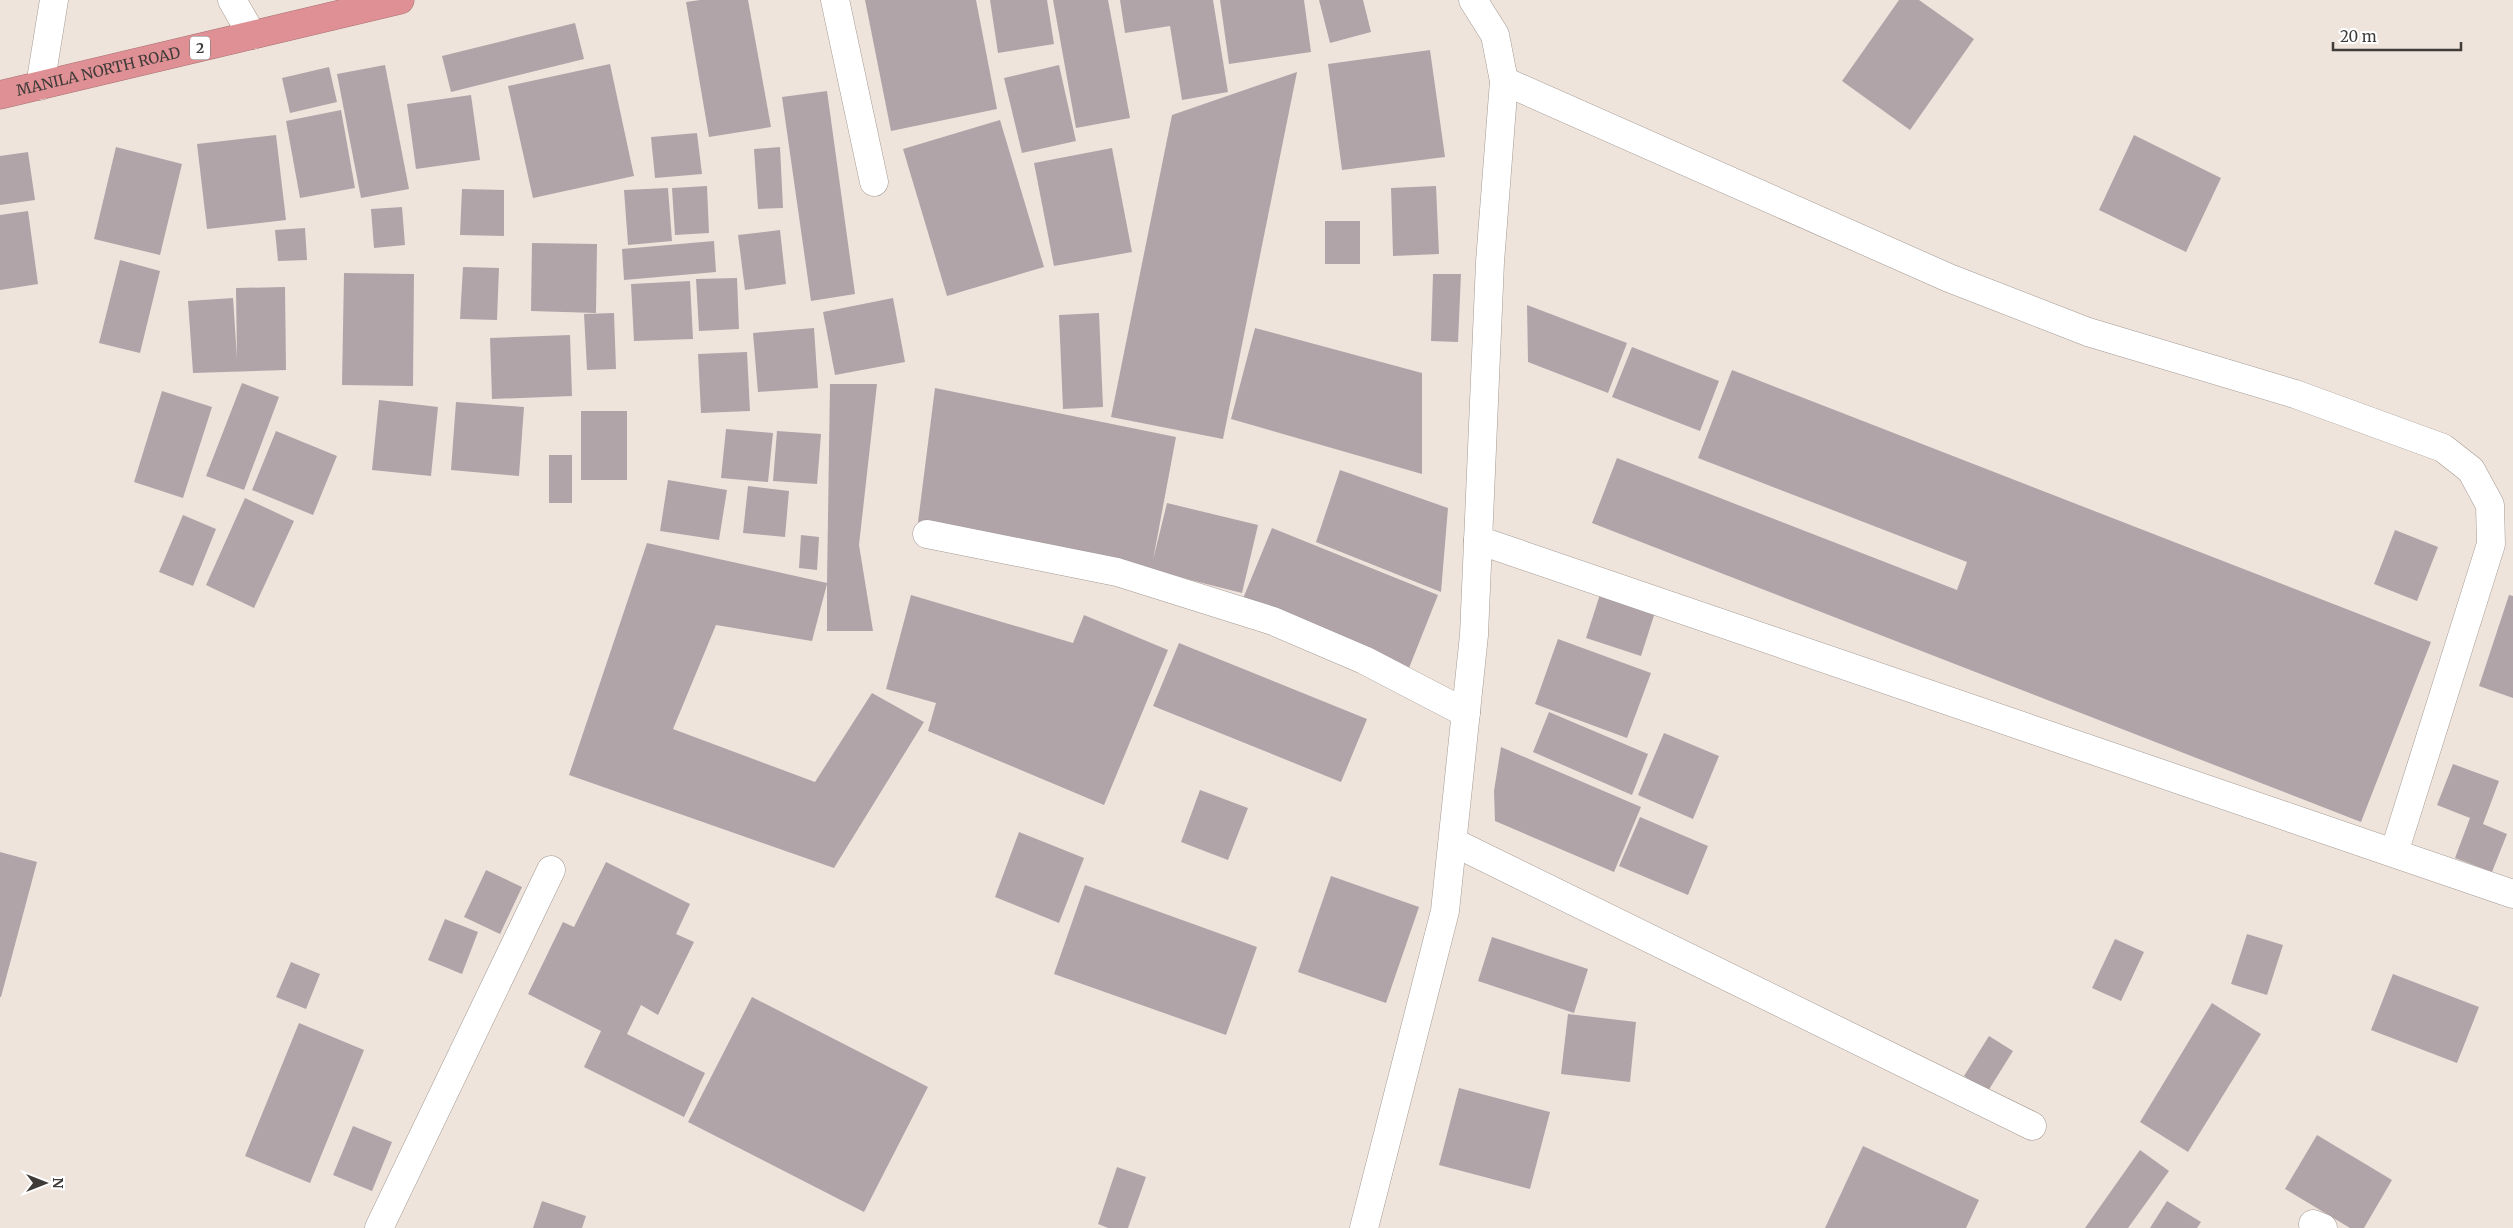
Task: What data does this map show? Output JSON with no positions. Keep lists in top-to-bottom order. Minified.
{"streets":{"highway":["2","MANILA NORTH ROAD"]},"scale_bar":"20 m","north":"right"}
